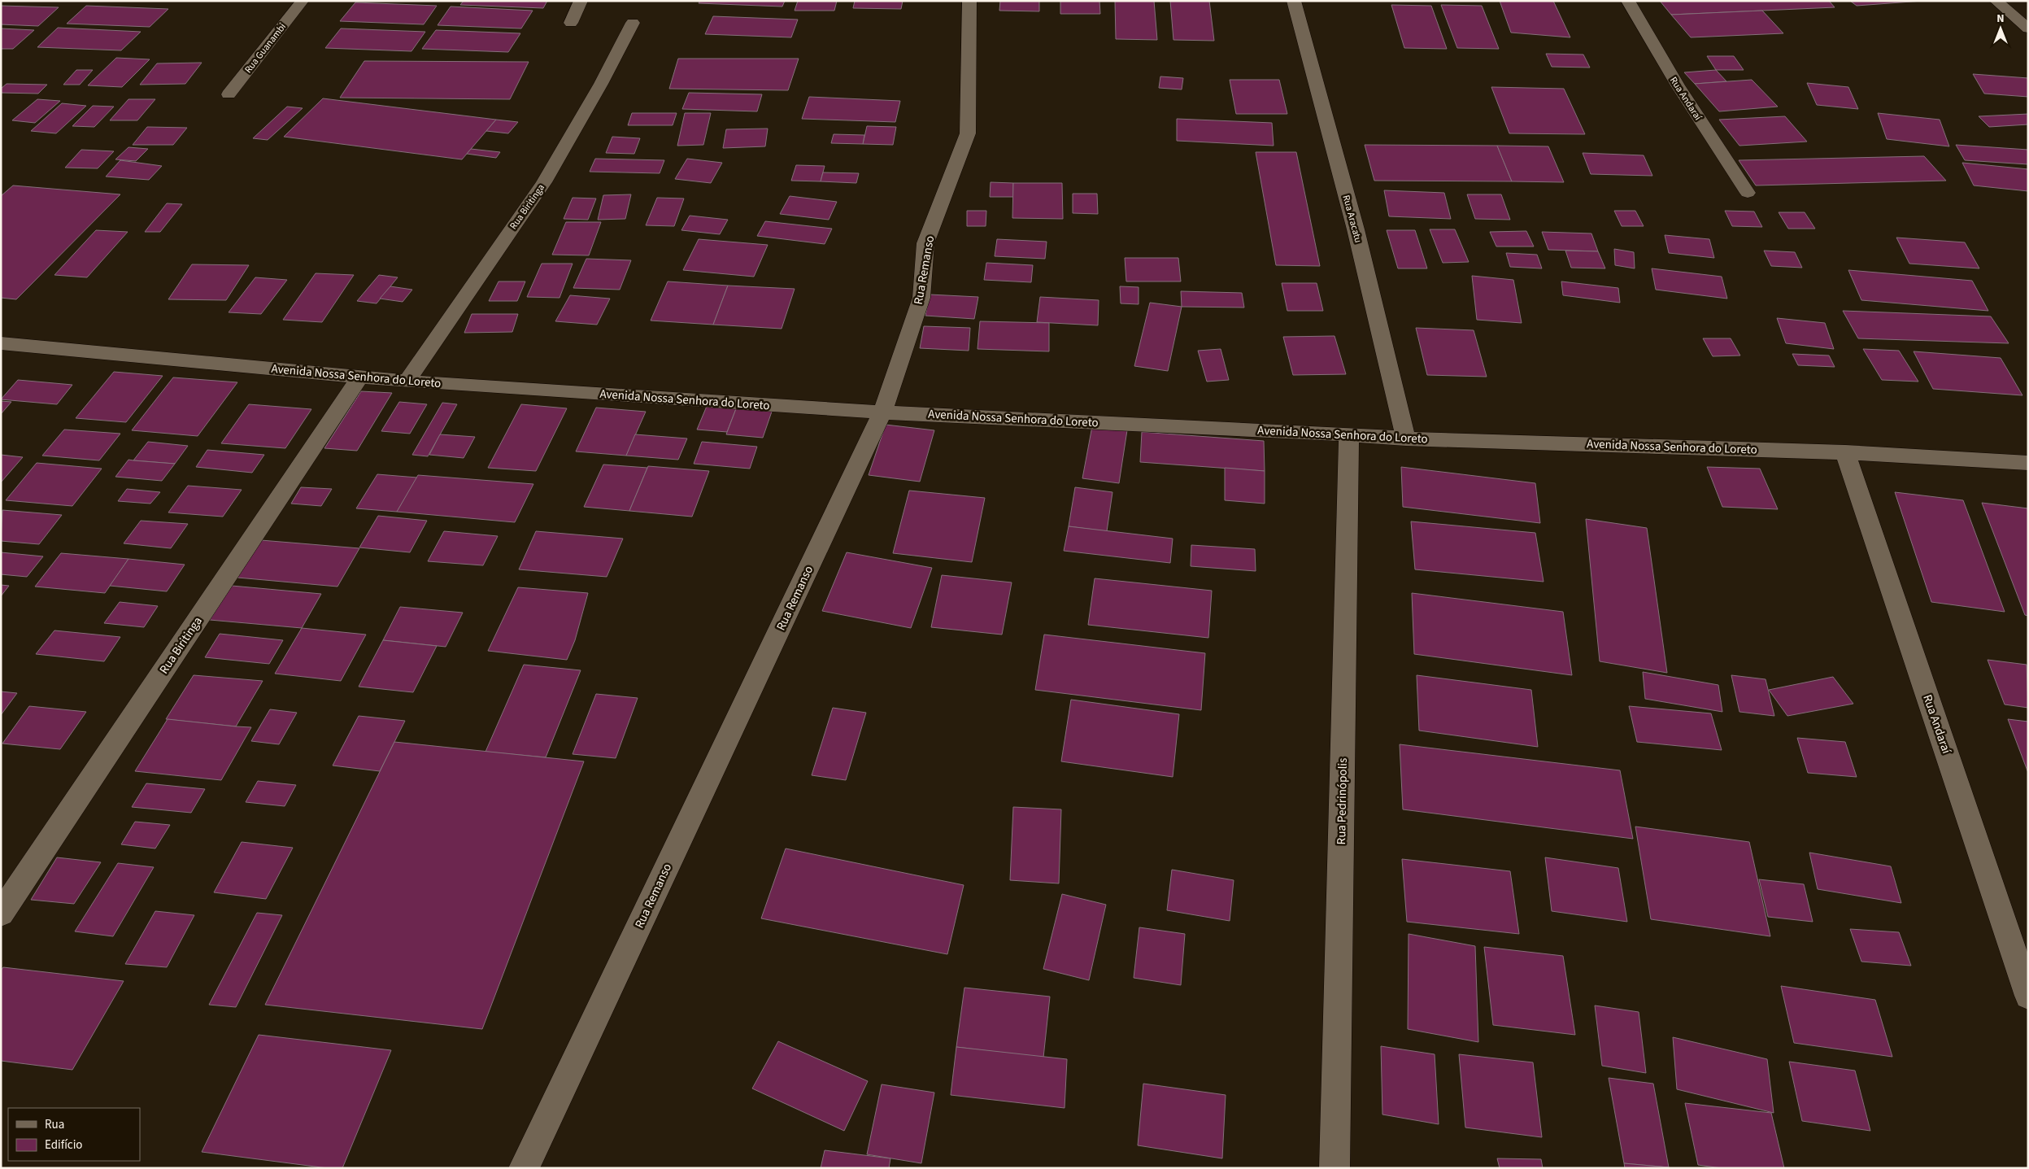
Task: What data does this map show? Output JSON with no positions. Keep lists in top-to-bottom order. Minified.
{"streets":{"street":["Rua Guanambi","Rua Andaraí","Rua Biritinga","Rua Aracatu","Rua Remanso","Avenida Nossa Senhora do Loreto","Rua Pedrinópolis"]},"crossings":[["Rua Andaraí","Avenida Nossa Senhora do Loreto"],["Rua Biritinga","Avenida Nossa Senhora do Loreto"],["Rua Aracatu","Avenida Nossa Senhora do Loreto"],["Rua Remanso","Avenida Nossa Senhora do Loreto"],["Avenida Nossa Senhora do Loreto","Rua Pedrinópolis"]],"legend":["Rua","Edifício"],"north":"top"}
